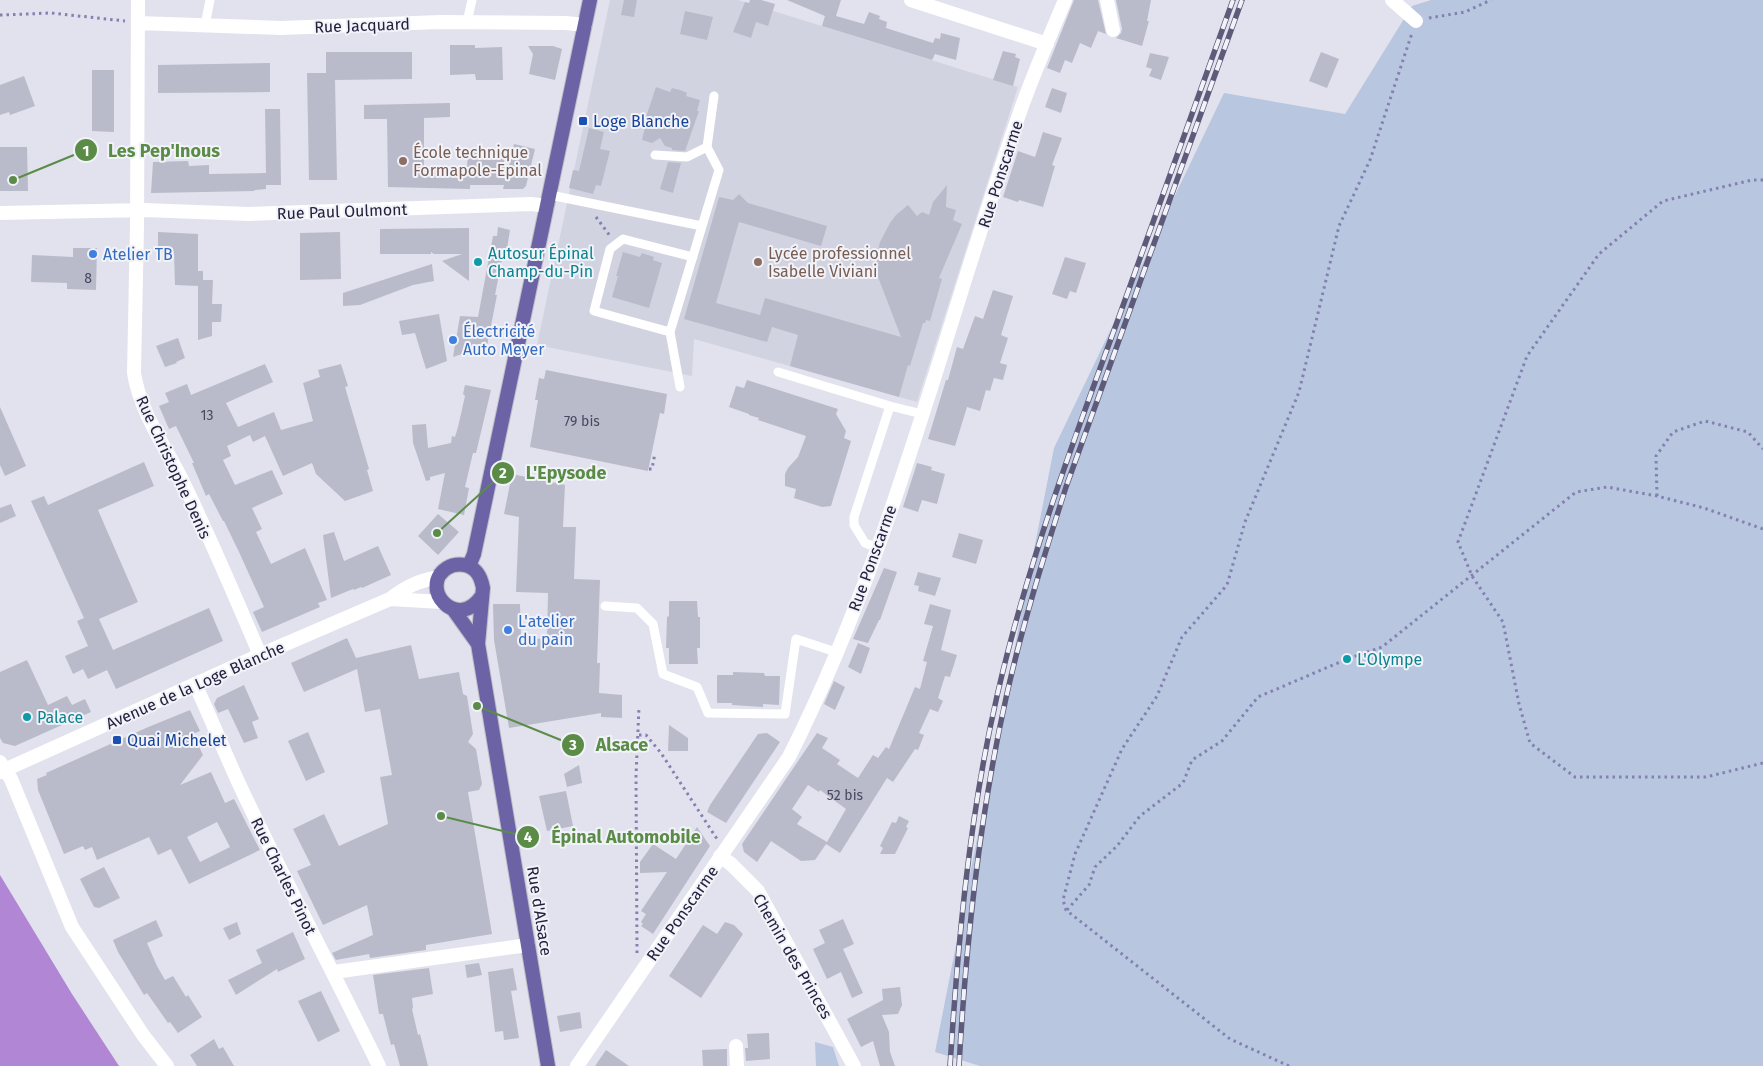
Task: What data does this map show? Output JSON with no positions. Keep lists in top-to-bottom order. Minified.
{"streets":{"main road":["Rue d'Alsace"],"street":["Rue Jacquard","Rue Ponscarme","Rue Paul Oulmont","Rue Christophe Denis","Avenue de la Loge Blanche","Rue Charles Pinot","Chemin des Princes"]},"crossings":[["Rue Jacquard","Rue Christophe Denis"],["Rue Ponscarme","Chemin des Princes"],["Rue Paul Oulmont","Rue Christophe Denis"],["Rue Christophe Denis","Avenue de la Loge Blanche"],["Avenue de la Loge Blanche","Rue Charles Pinot"],["Avenue de la Loge Blanche","Rue d'Alsace"]],"places":{"transit":["Loge Blanche","Quai Michelet"],"other":["École technique Formapole-Epinal","Les Pep'Inous","Atelier TB","Autosur Épinal Champ-du-Pin","Lycée professionnel Isabelle Viviani","Électricité Auto Meyer","L'Epysode","L'atelier du pain","L'Olympe","Alsace","Palace","Épinal Automobile"]},"house_numbers":["8","13","79 bis","52 bis"]}
